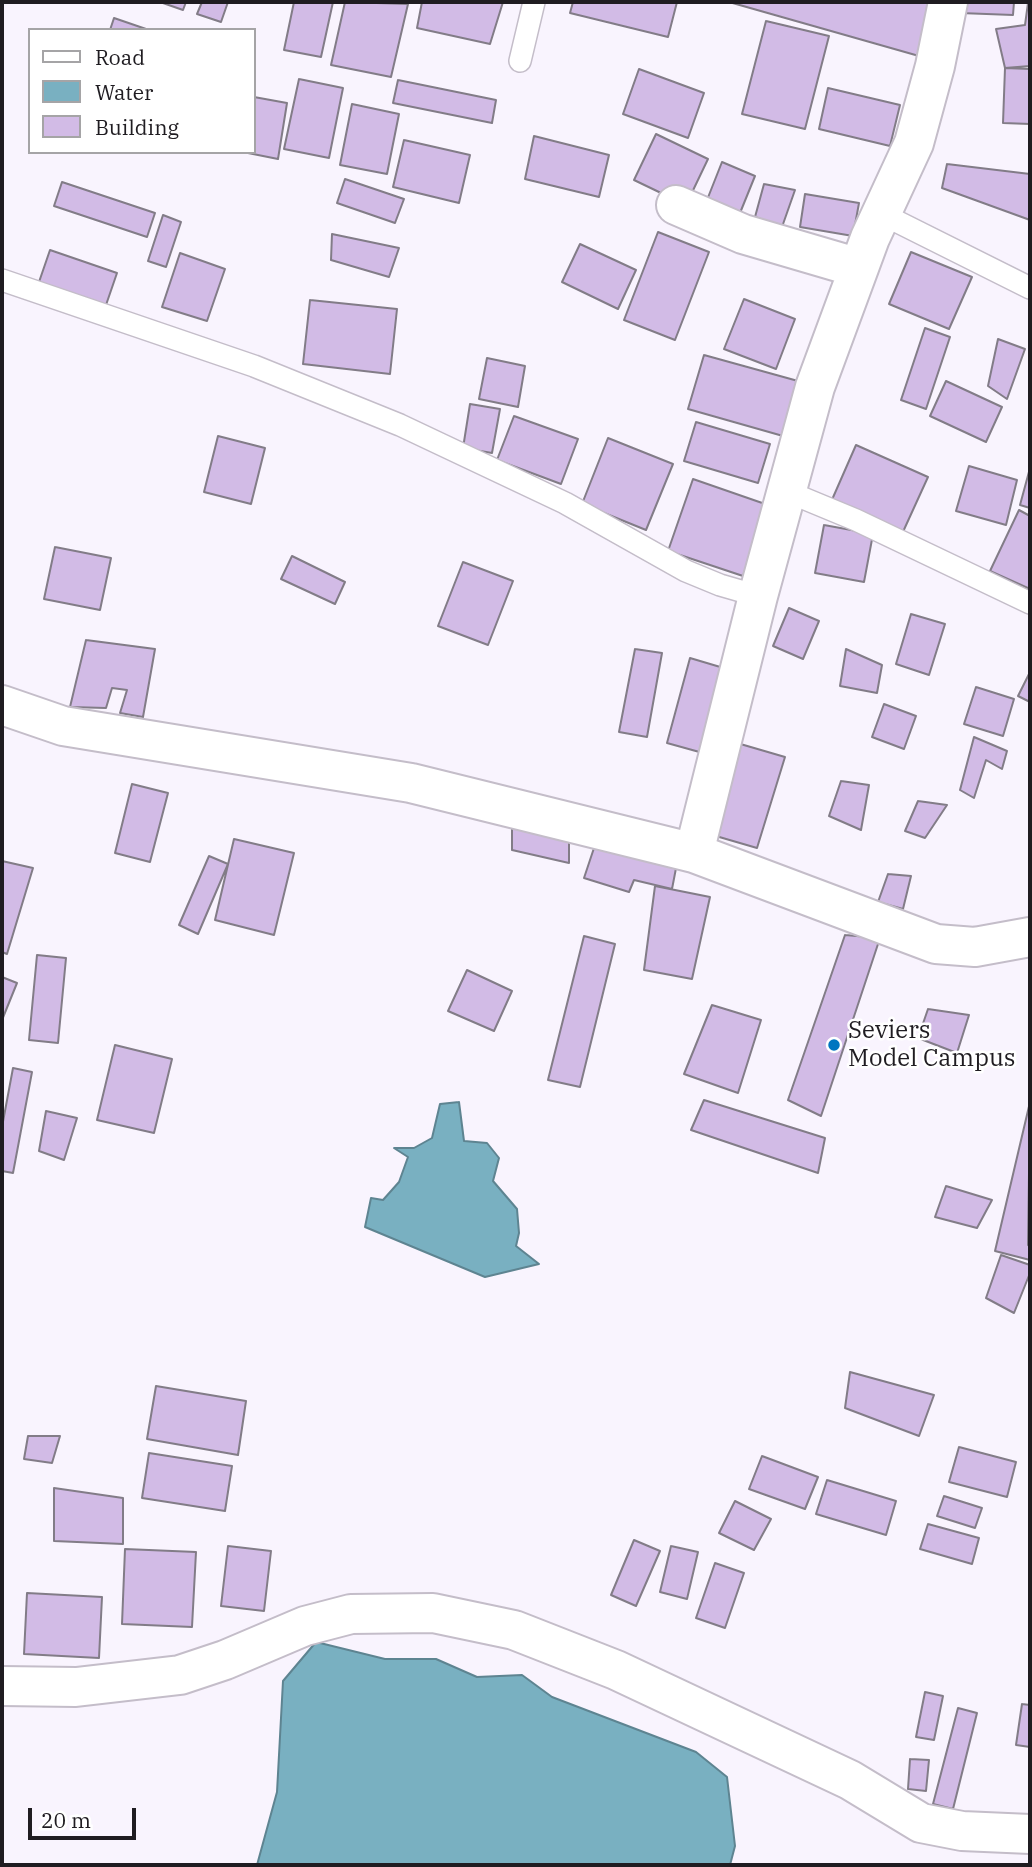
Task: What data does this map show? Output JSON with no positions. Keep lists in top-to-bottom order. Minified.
{"places":["Seviers Model Campus"],"legend":["Road","Water","Building"],"scale_bar":"20 m"}
